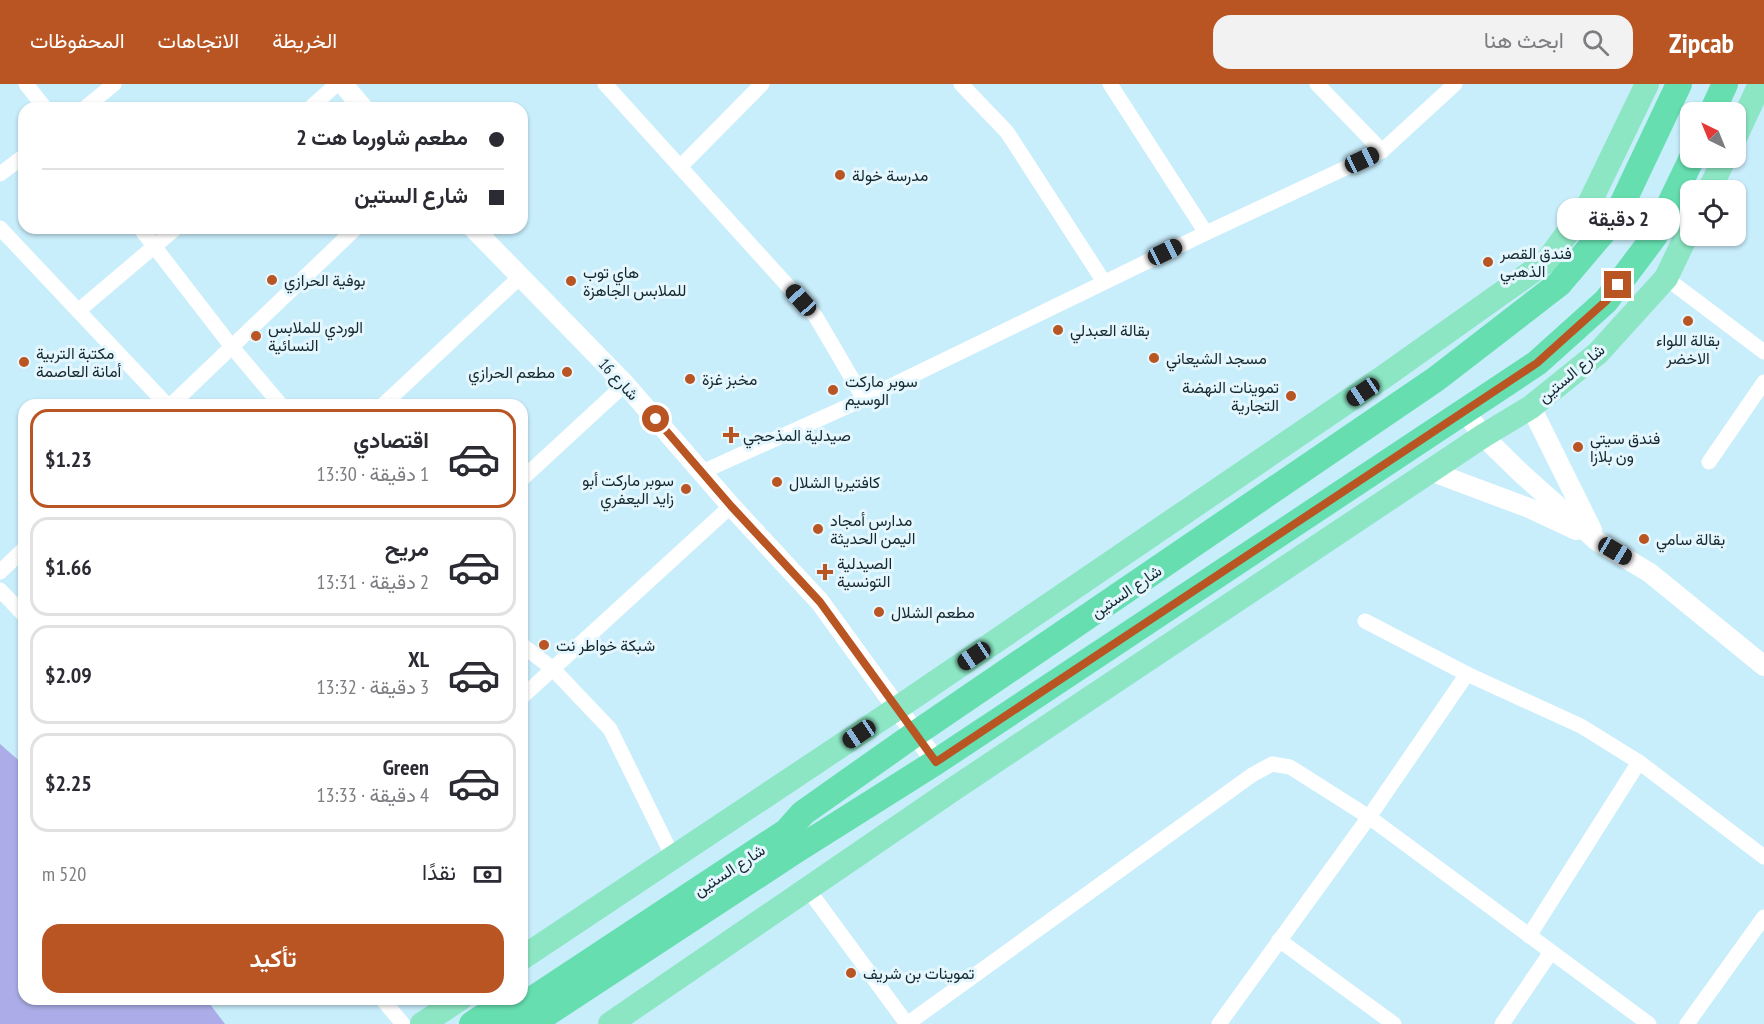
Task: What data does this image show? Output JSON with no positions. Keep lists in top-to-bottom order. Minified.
{"streets":{"highway":["شارع الستين"],"street":["شارع 16"]},"crossings":[["شارع الستين","شارع 16"]],"places":{"other":["مدرسة خولة","فندق القصر الذهبي","بوفية الحرازي","هاي توب للملابس الجاهزة","بقالة اللواء الاخضر","بقالة العبدلي","الوردي للملابس النسائية","مسجد الشيعاني","مكتبة التربية أمانة العاصمة","مطعم الحرازي","مخبز غزة","سوبر ماركت الوسيم","تموينات النهضة التجارية","فندق سيتي ون بلازا","كافتيريا الشلال","سوبر ماركت أبو زايد اليعفري","مدارس أمجاد اليمن الحديثة","بقالة سامي","مطعم الشلال","شبكة خواطر نت","تموينات بن شريف"],"health":["صيدلية المذحجي","الصيدلية التونسية"]},"north":"top left","page":{"header":"Zipcab","search":"ابحث هنا","nav":["الخريطة","الاتجاهات","المحفوظات"],"banner":["مطعم شاورما هت 2","شارع الستين"],"bubble":"2 دقيقة","list":[{"name":"اقتصادي","note":"1 دقيقة · 13:30","value":"$1.23"},{"name":"مريح","note":"2 دقيقة · 13:31","value":"$1.66"},{"name":"XL","note":"3 دقيقة · 13:32","value":"$2.09"},{"name":"Green","note":"4 دقيقة · 13:33","value":"$2.25"}],"pay":["نقدًا","520 m"],"buttons":"تأكيد"}}
